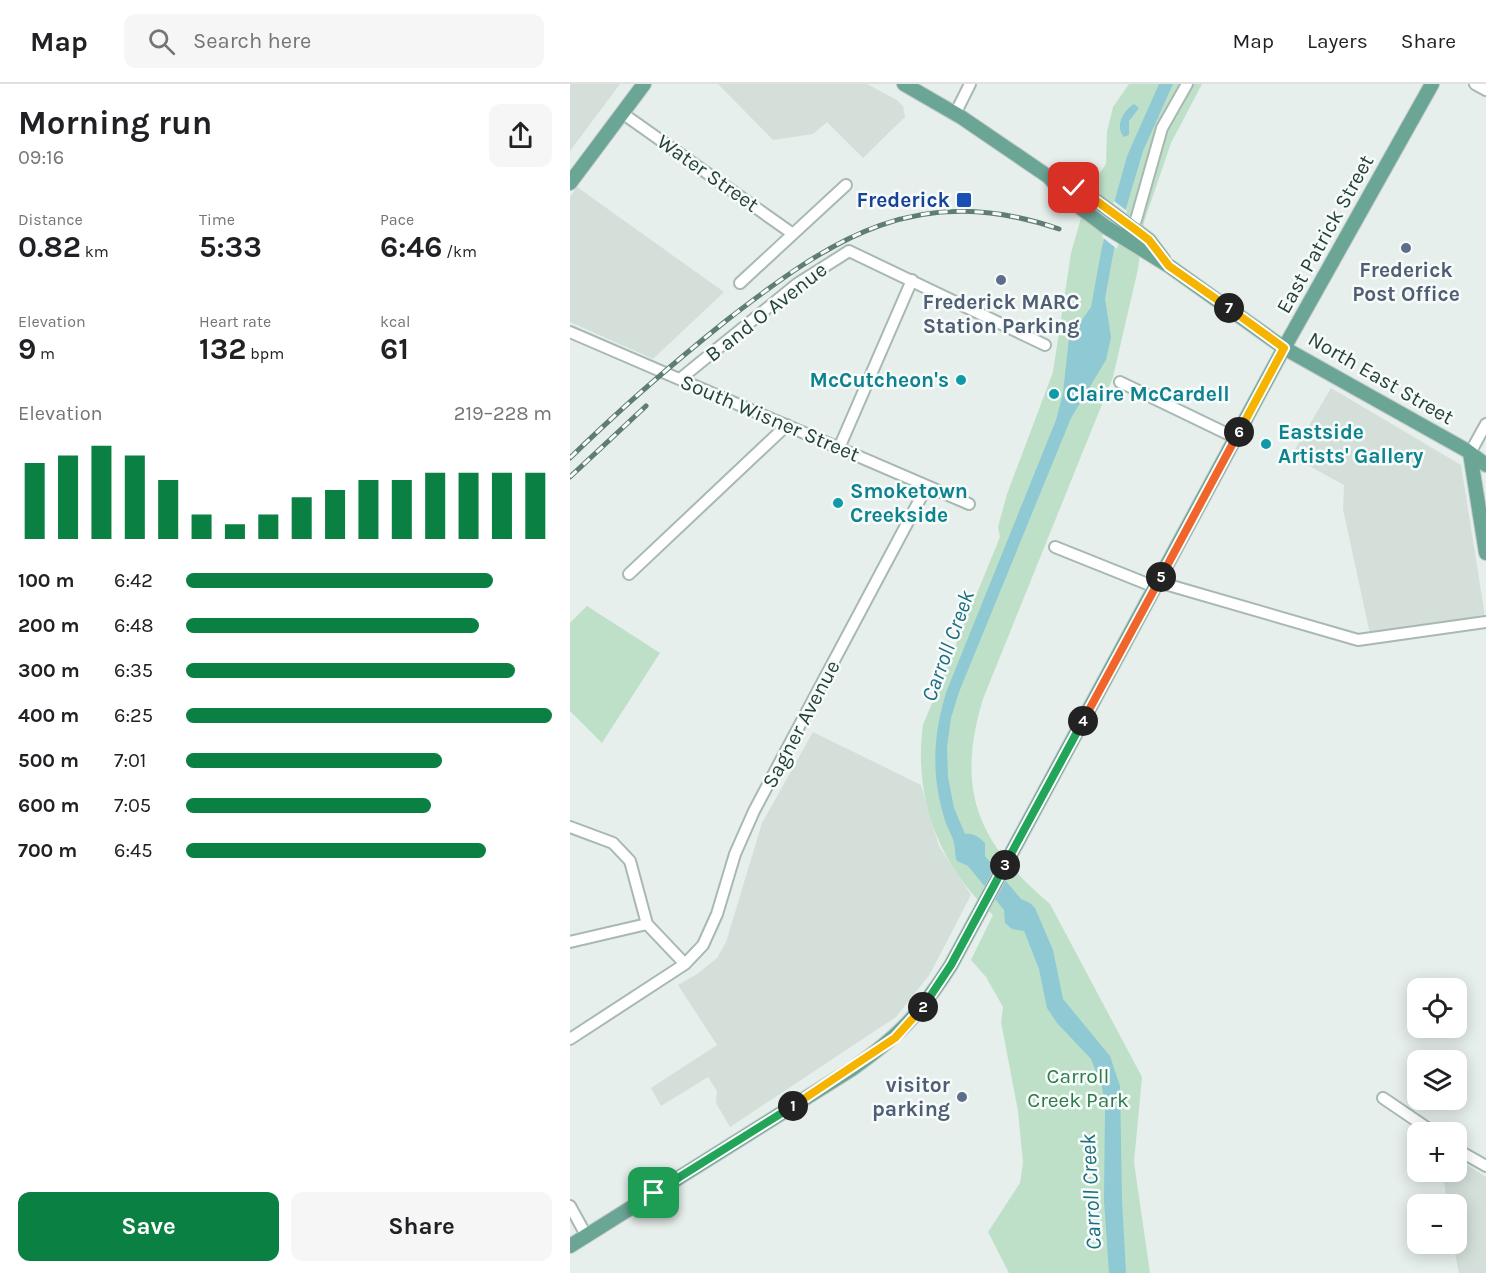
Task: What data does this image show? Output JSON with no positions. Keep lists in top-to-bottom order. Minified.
{"streets":{"main road":["East Patrick Street","North East Street"],"street":["Water Street","B and O Avenue","South Wisner Street","Sagner Avenue"]},"crossings":[["Water Street","B and O Avenue"],["East Patrick Street","North East Street"],["B and O Avenue","South Wisner Street"],["South Wisner Street","Sagner Avenue"]],"water":["Carroll Creek"],"parks":["Carroll Creek Park"],"places":{"transit":["Frederick"],"other":["Frederick Post Office","Frederick MARC Station Parking","McCutcheon's","Claire McCardell","Eastside Artists' Gallery","Smoketown Creekside","visitor parking"]},"page":{"header":"Map","search":"Search here","nav":["Map","Layers","Share"],"heading":["Morning run","09:16"],"stats":[["Distance","0.82 km"],["Time","5:33"],["Pace","6:46 /km"],["Elevation","9 m"],["Heart rate","132 bpm"],["kcal","61"]],"pins":["7","6","5","4","3","2","1"],"chart":["Elevation","219–228 m"],"list":[{"name":"100 m","note":"6:42"},{"name":"200 m","note":"6:48"},{"name":"300 m","note":"6:35"},{"name":"400 m","note":"6:25"},{"name":"500 m","note":"7:01"},{"name":"600 m","note":"7:05"},{"name":"700 m","note":"6:45"}],"map_buttons":["+","−"],"buttons":["Save","Share"]}}
